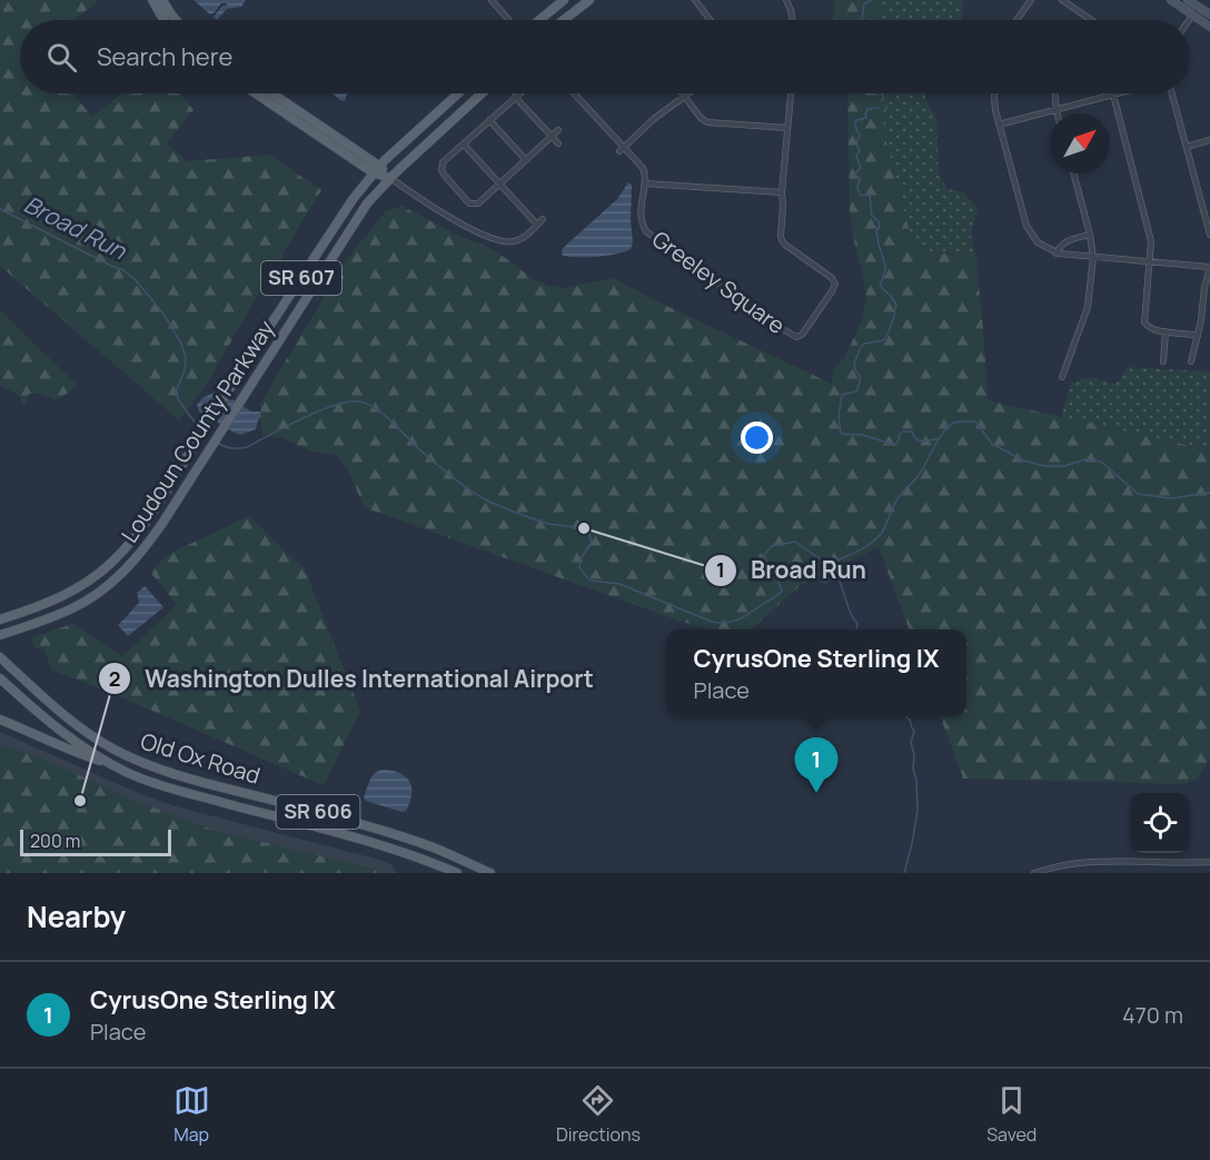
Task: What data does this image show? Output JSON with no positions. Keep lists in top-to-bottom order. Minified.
{"streets":{"main road":["SR 607","Loudoun County Parkway","Old Ox Road","SR 606"],"street":["Greeley Square"]},"water":["Broad Run"],"places":["Broad Run","Washington Dulles International Airport"],"scale_bar":"200 m","north":"top right","page":{"search":"Search here","popup":["CyrusOne Sterling IX","Place"],"pins":"1","scale":"200 m","heading":"Nearby","list":[{"mark":"1","name":"CyrusOne Sterling IX","note":"Place","value":"470 m"}],"nav":["Map","Directions","Saved"]}}
